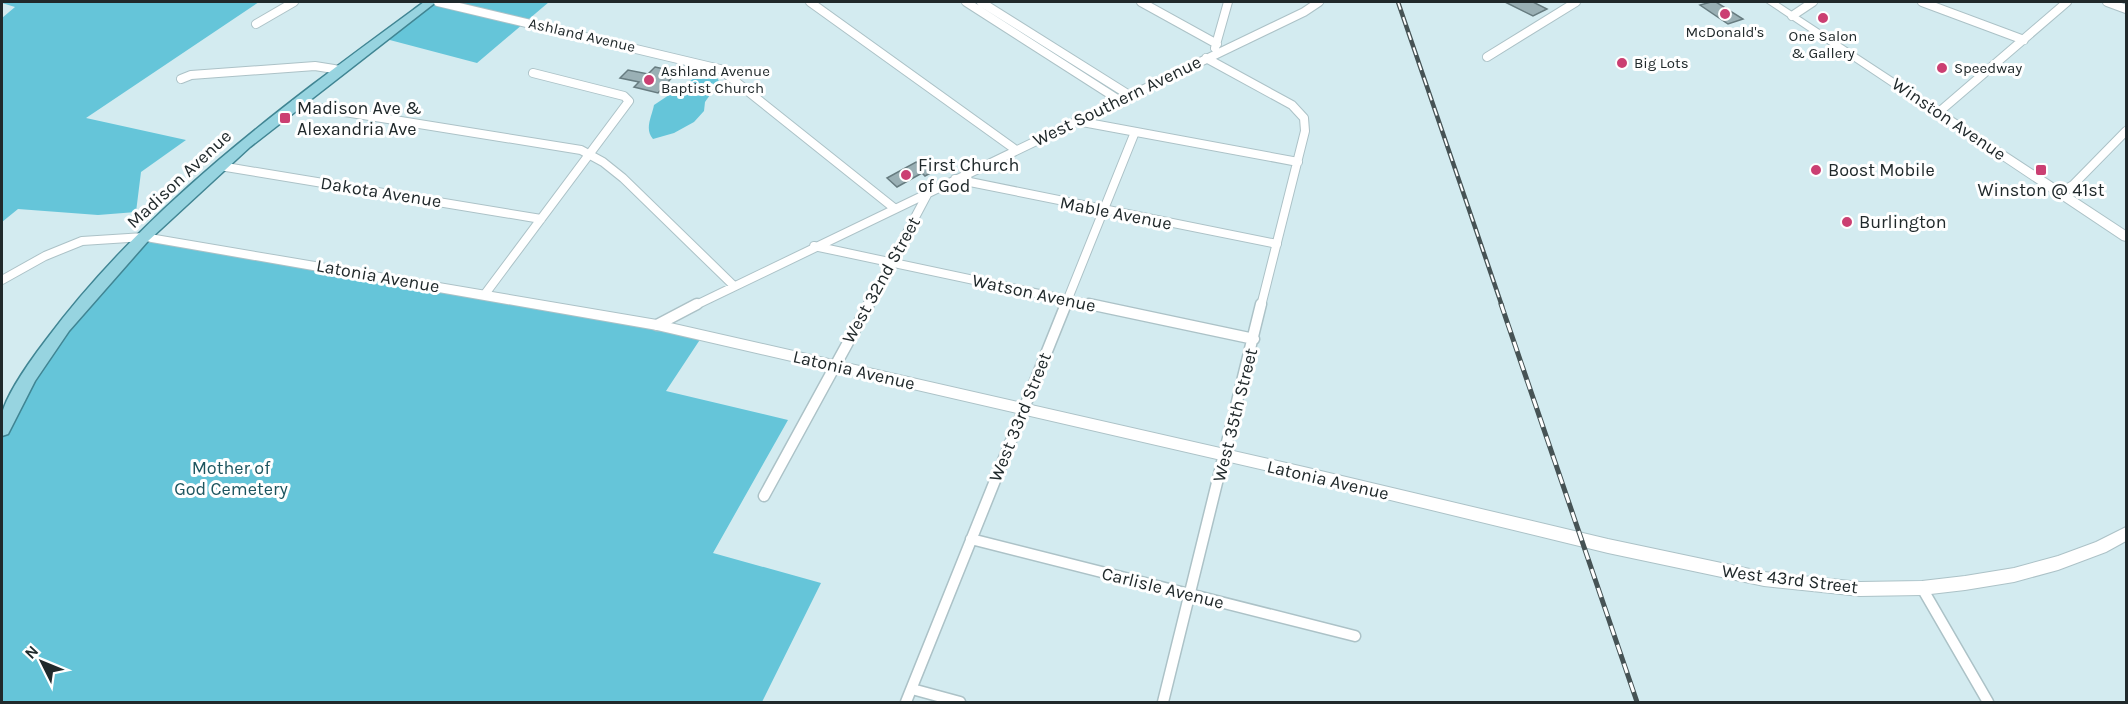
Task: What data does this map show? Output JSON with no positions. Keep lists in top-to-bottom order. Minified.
{"streets":{"main road":["Madison Avenue"],"street":["Ashland Avenue","West Southern Avenue","Winston Avenue","Dakota Avenue","Mable Avenue","Latonia Avenue","West 32nd Street","Watson Avenue","West 35th Street","West 33rd Street","West 43rd Street","Carlisle Avenue"]},"crossings":[["Ashland Avenue","West Southern Avenue"],["West Southern Avenue","Mable Avenue"],["West Southern Avenue","Latonia Avenue"],["West Southern Avenue","West 32nd Street"],["West Southern Avenue","Watson Avenue"],["West Southern Avenue","West 35th Street"],["Madison Avenue","Dakota Avenue"],["Madison Avenue","Latonia Avenue"],["Mable Avenue","West 35th Street"],["Mable Avenue","West 33rd Street"],["Latonia Avenue","West 32nd Street"],["Latonia Avenue","West 35th Street"],["Latonia Avenue","West 33rd Street"],["Latonia Avenue","West 43rd Street"],["West 32nd Street","Watson Avenue"],["Watson Avenue","West 35th Street"],["Watson Avenue","West 33rd Street"],["West 35th Street","Carlisle Avenue"],["West 33rd Street","Carlisle Avenue"]],"parks":["Mother of God Cemetery"],"places":{"other":["McDonald's","One Salon & Gallery","Big Lots","Speedway","Ashland Avenue Baptist Church","Boost Mobile","First Church of God","Burlington"],"transit":["Madison Ave & Alexandria Ave","Winston @ 41st"]},"north":"top left"}
